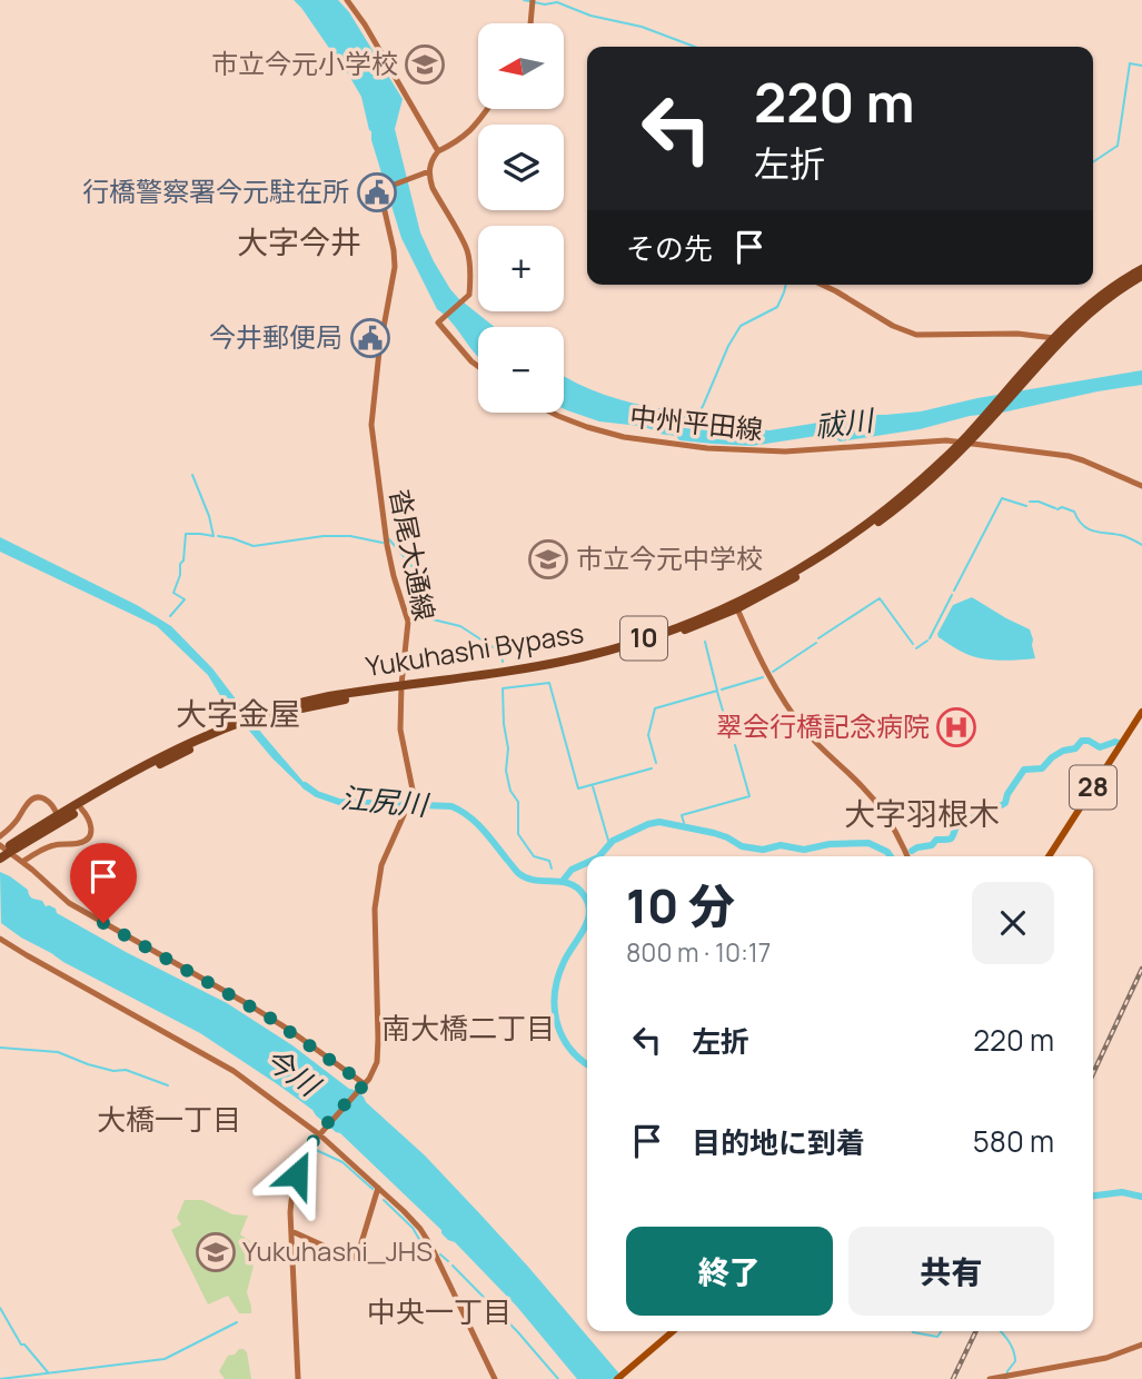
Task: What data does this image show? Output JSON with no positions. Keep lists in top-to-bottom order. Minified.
{"streets":{"highway":["10","Yukuhashi Bypass"],"main road":["中州平田線","沓尾大通線","28"]},"crossings":[["中州平田線","Yukuhashi Bypass"],["沓尾大通線","Yukuhashi Bypass"]],"districts":["大字今井","大字金屋","大字羽根木","南大橋二丁目","大橋一丁目","中央一丁目"],"water":["祓川","江尻川","今川"],"places":{"school or university":["市立今元小学校","市立今元中学校","Yukuhashi_JHS"],"public building":["行橋警察署今元駐在所","今井郵便局"],"hospital":["翠会行橋記念病院"]},"north":"left","page":{"map_buttons":["+","−"],"turn":["220 m","左折"],"then":"その先","heading":["10 分","800 m · 10:17"],"list":[{"name":"左折","value":"220 m"},{"name":"目的地に到着","value":"580 m"}],"buttons":["終了","共有"]}}
